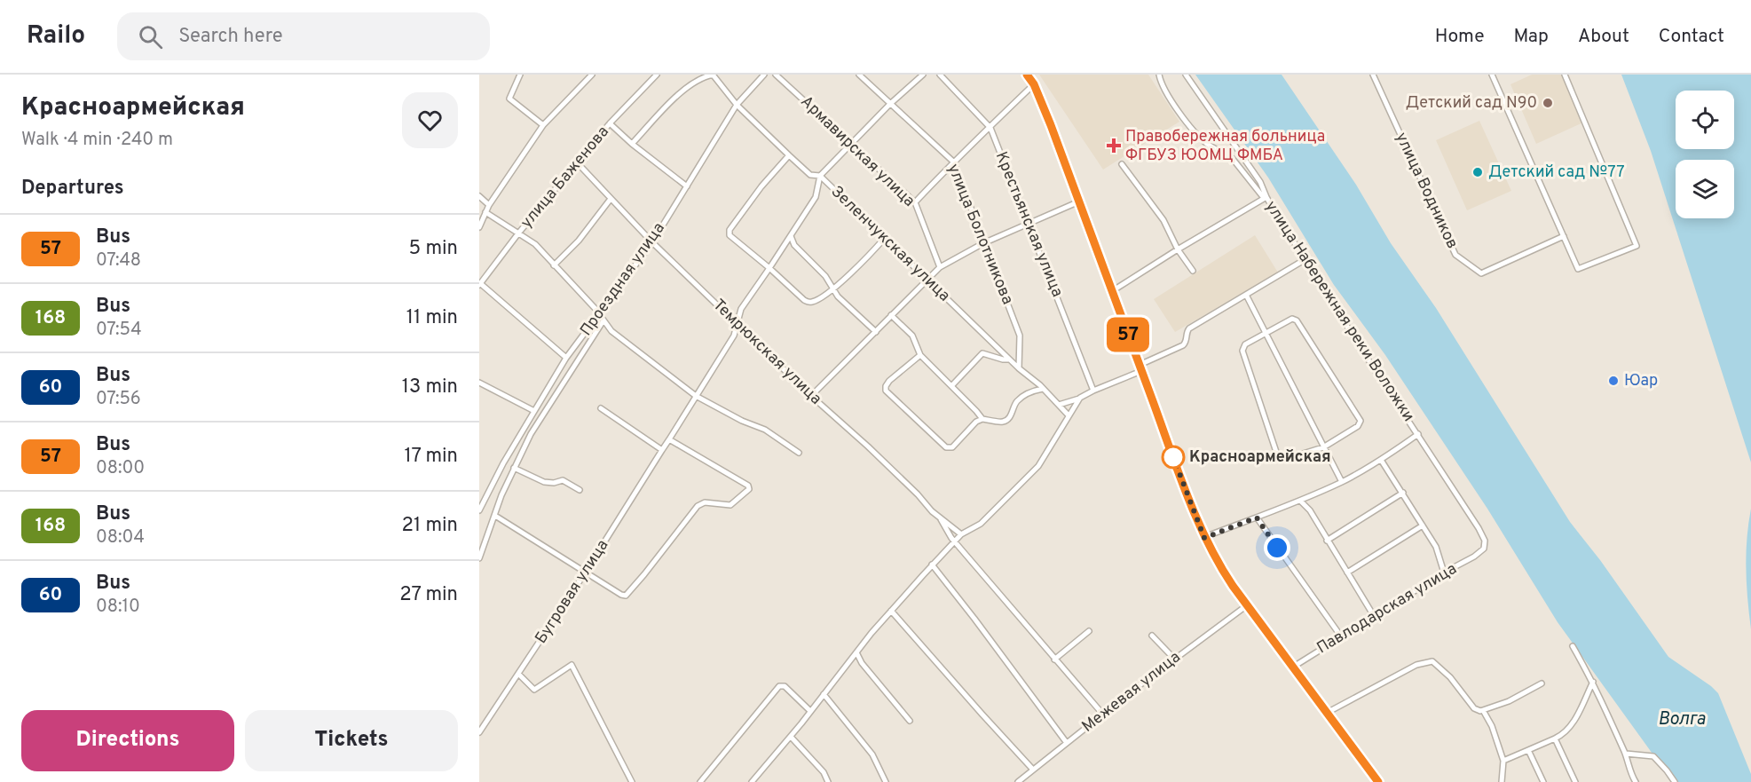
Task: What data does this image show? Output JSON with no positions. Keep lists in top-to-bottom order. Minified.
{"streets":{"street":["Армавирская улица","улица Баженова","улица Водников","Крестьянская улица","улица Болотникова","Зеленчукская улица","Проездная улица","улица Набережная реки Воложки","Темрюкская улица","Бугровая улица","Павлодарская улица","Межевая улица"]},"crossings":[["улица Баженова","Темрюкская улица"],["улица Болотникова","Зеленчукская улица"],["Зеленчукская улица","Проездная улица"],["Проездная улица","Темрюкская улица"],["улица Набережная реки Воложки","Павлодарская улица"]],"water":["Волга"],"places":{"other":["Детский сад N90","Детский сад №77","Юар","Красноармейская"],"health":["Правобережная больница ФГБУЗ ЮОМЦ ФМБА"]},"lines":["bus line 57"],"page":{"header":"Railo","search":"Search here","nav":["Home","Map","About","Contact"],"heading":[["Красноармейская","Walk · 4 min · 240 m"],"Departures"],"on_map":"57","list":[{"mark":"57","name":"Bus","note":"07:48","value":"5 min"},{"mark":"168","name":"Bus","note":"07:54","value":"11 min"},{"mark":"60","name":"Bus","note":"07:56","value":"13 min"},{"mark":"57","name":"Bus","note":"08:00","value":"17 min"},{"mark":"168","name":"Bus","note":"08:04","value":"21 min"},{"mark":"60","name":"Bus","note":"08:10","value":"27 min"}],"buttons":["Directions","Tickets"]}}
